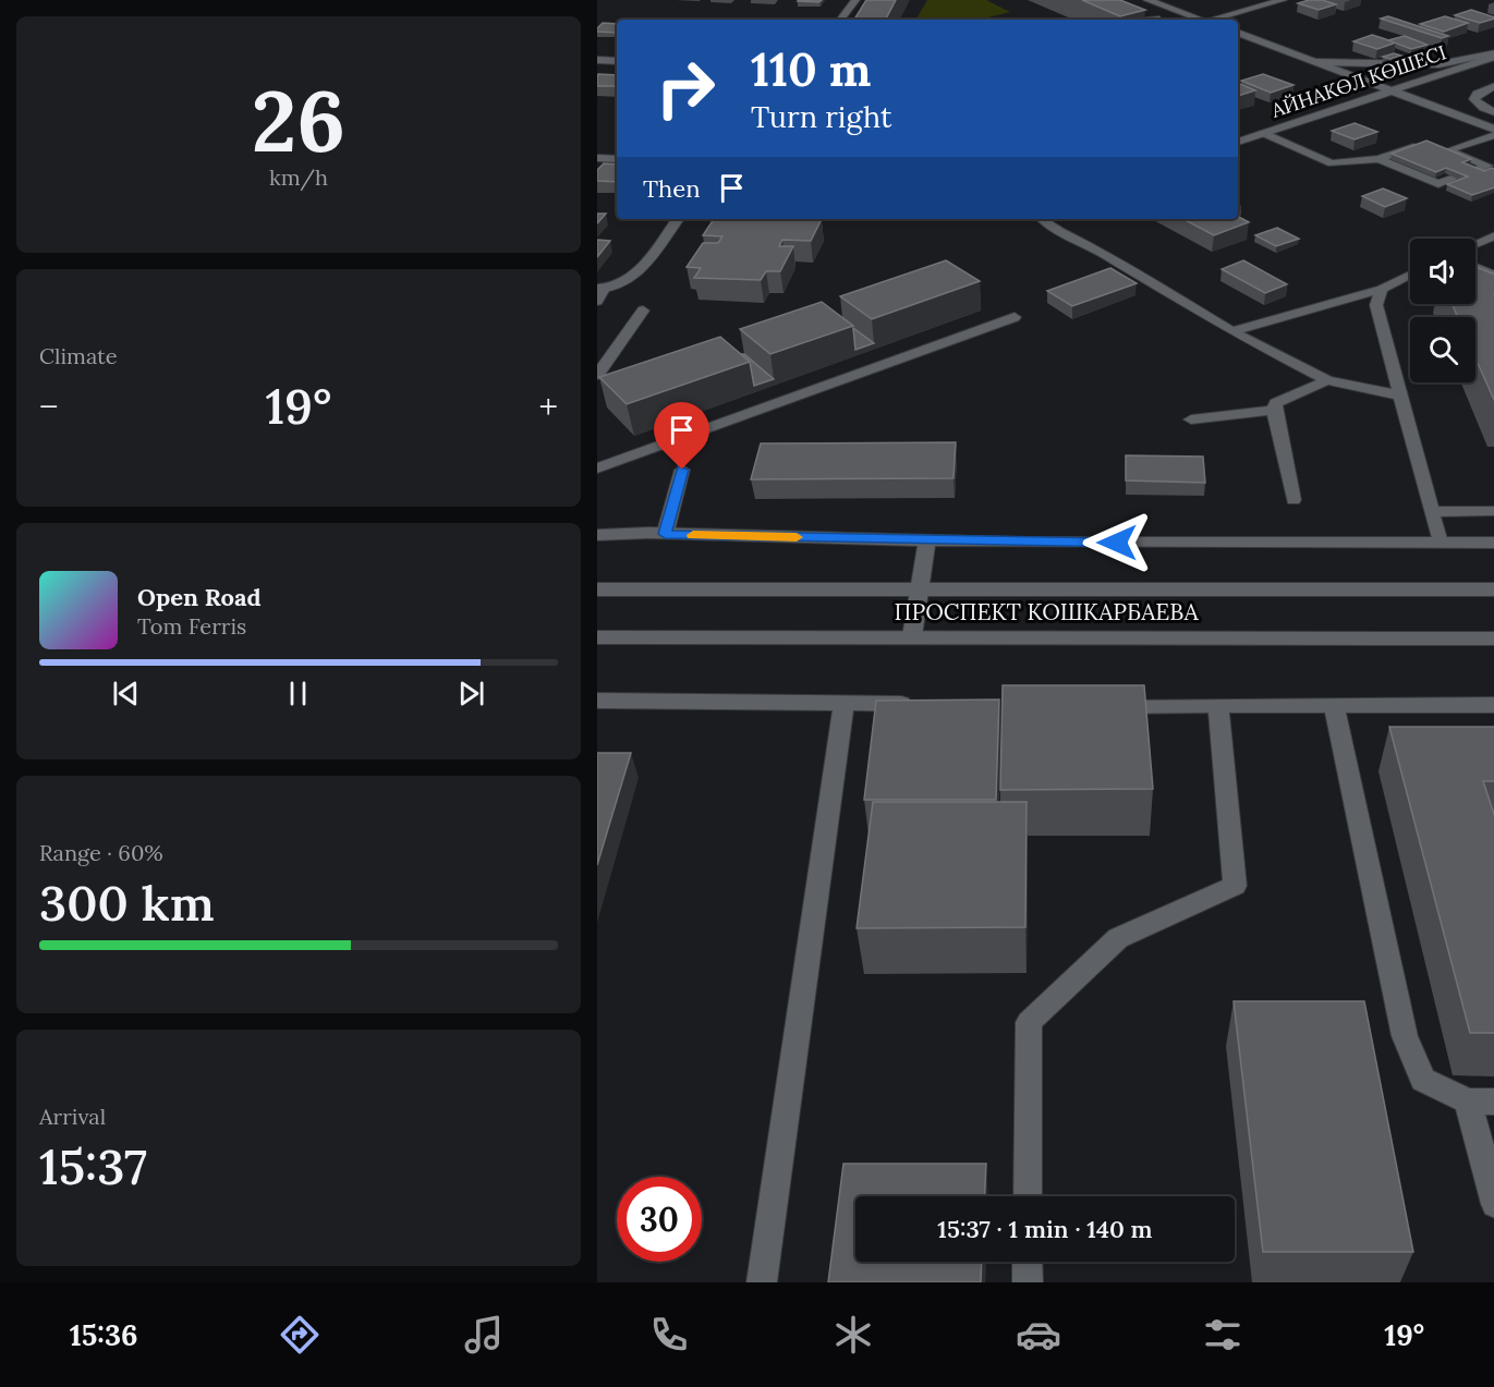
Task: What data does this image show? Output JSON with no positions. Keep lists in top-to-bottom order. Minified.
{"streets":{"street":["АЙНАКӨЛ КӨШЕСІ","ПРОСПЕКТ КОШКАРБАЕВА"]},"page":{"tile":[["26","km/h"],"Climate",["Range · 60%","300 km"],["Arrival","15:37"]],"turn":["110 m","Turn right"],"then":"Then","heat":["−","19°","+"],"song":["Open Road","Tom Ferris"],"limit":"30","trip":"15:37 · 1 min · 140 m","tabs":["15:36","19°"]}}
